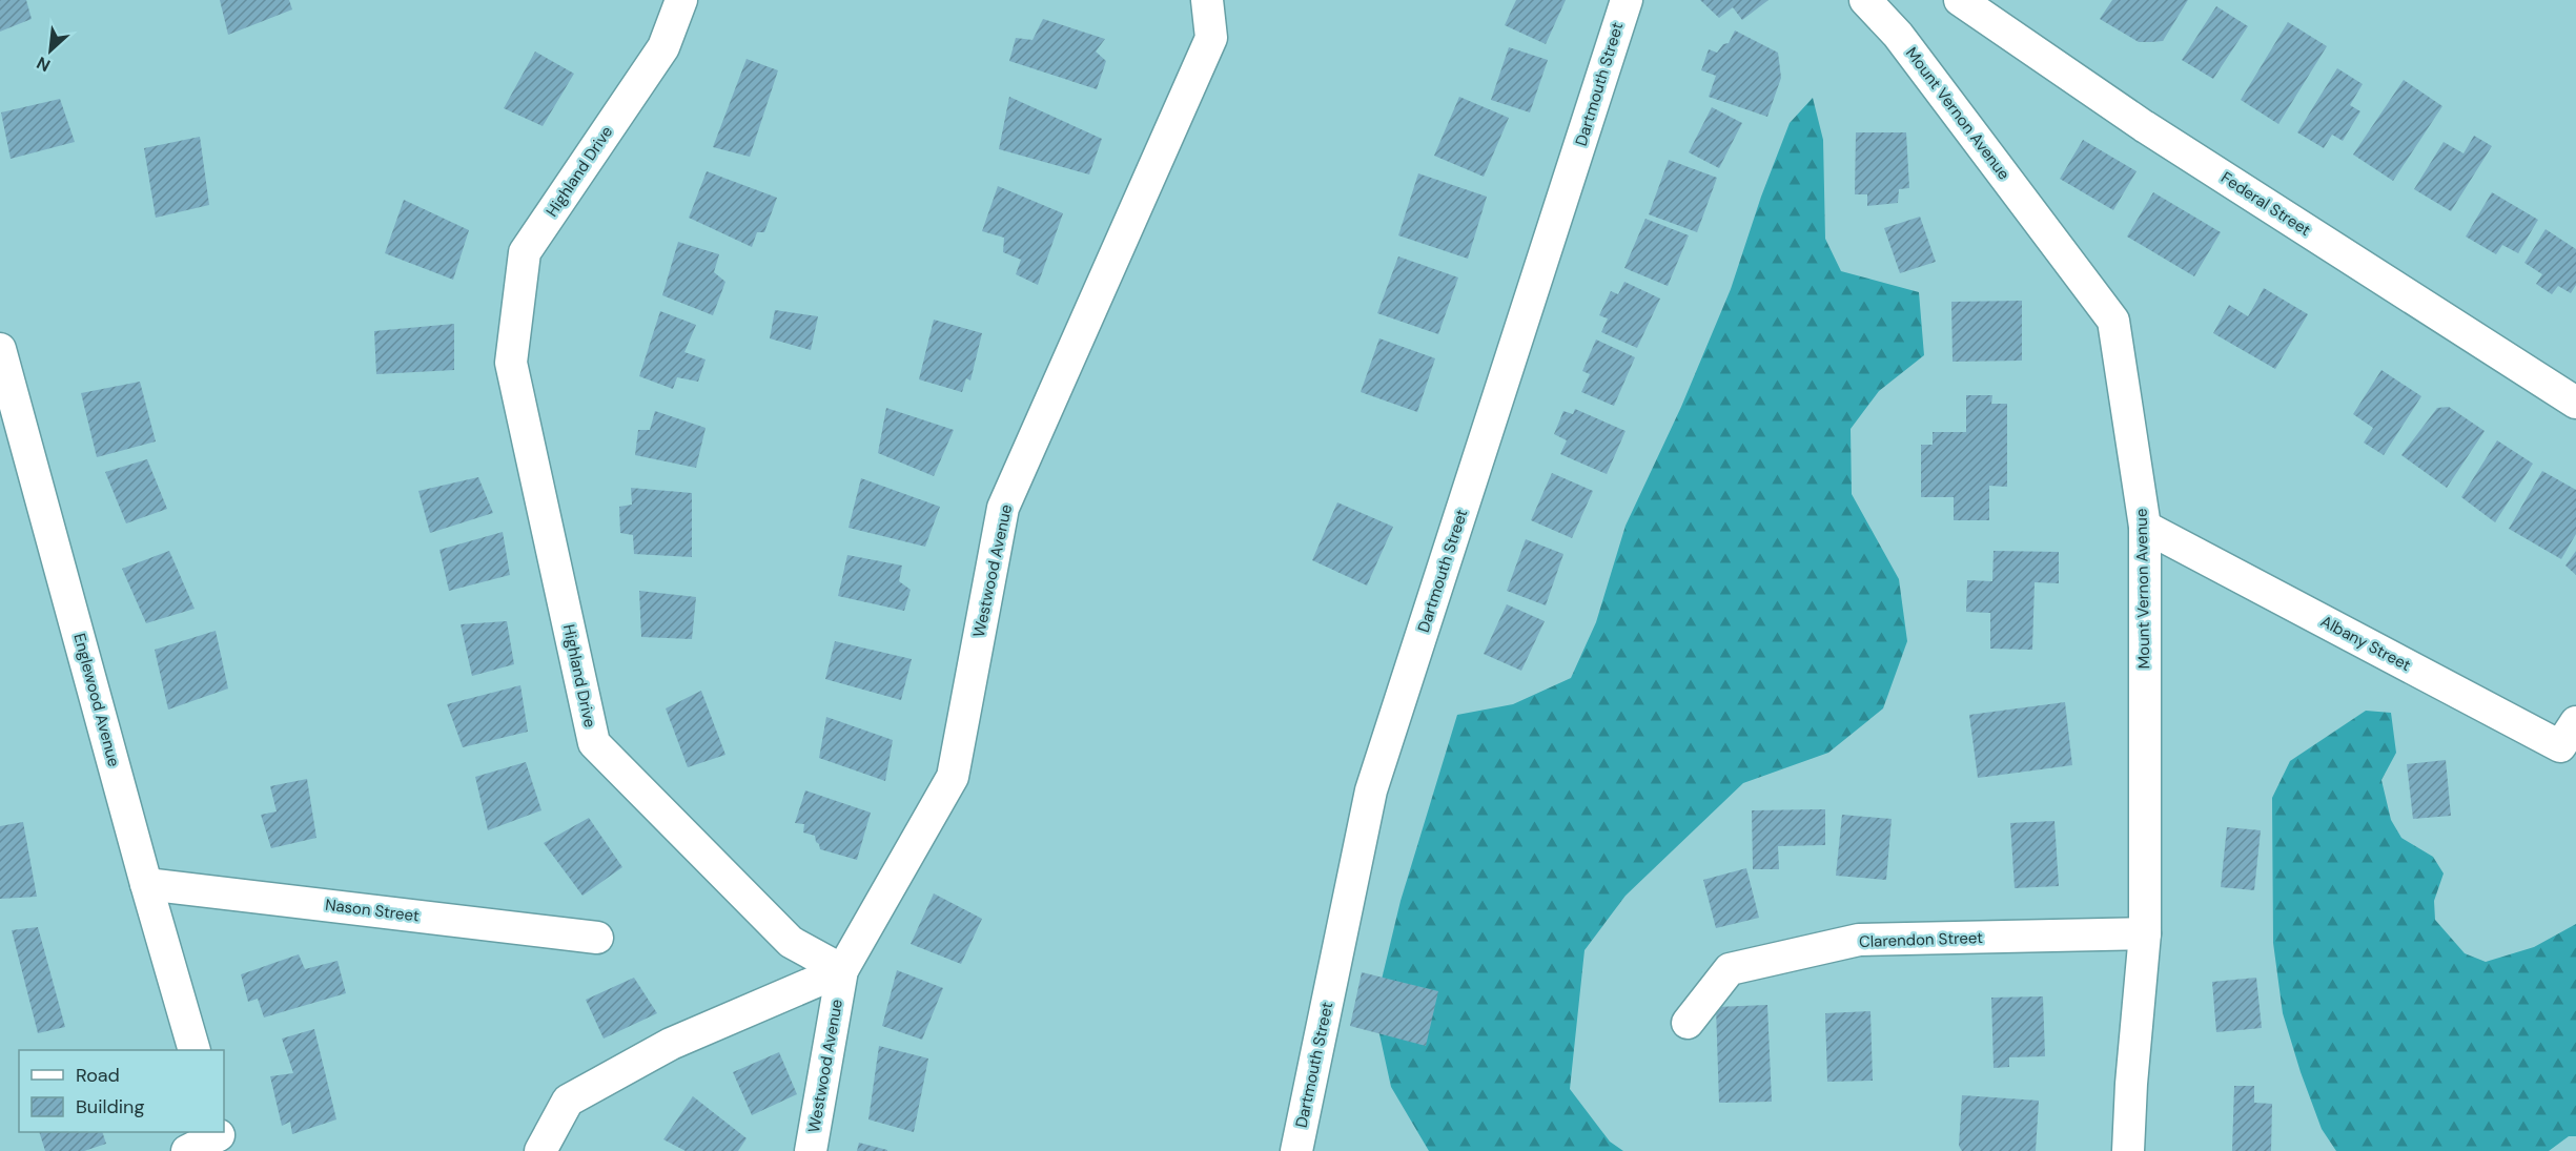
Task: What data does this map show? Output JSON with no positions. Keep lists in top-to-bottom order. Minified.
{"streets":{"street":["Dartmouth Street","Mount Vernon Avenue","Highland Drive","Federal Street","Westwood Avenue","Albany Street","Englewood Avenue","Nason Street","Clarendon Street"]},"crossings":[["Mount Vernon Avenue","Albany Street"],["Mount Vernon Avenue","Clarendon Street"],["Highland Drive","Westwood Avenue"],["Englewood Avenue","Nason Street"]],"legend":["Road","Building"],"north":"bottom left"}
